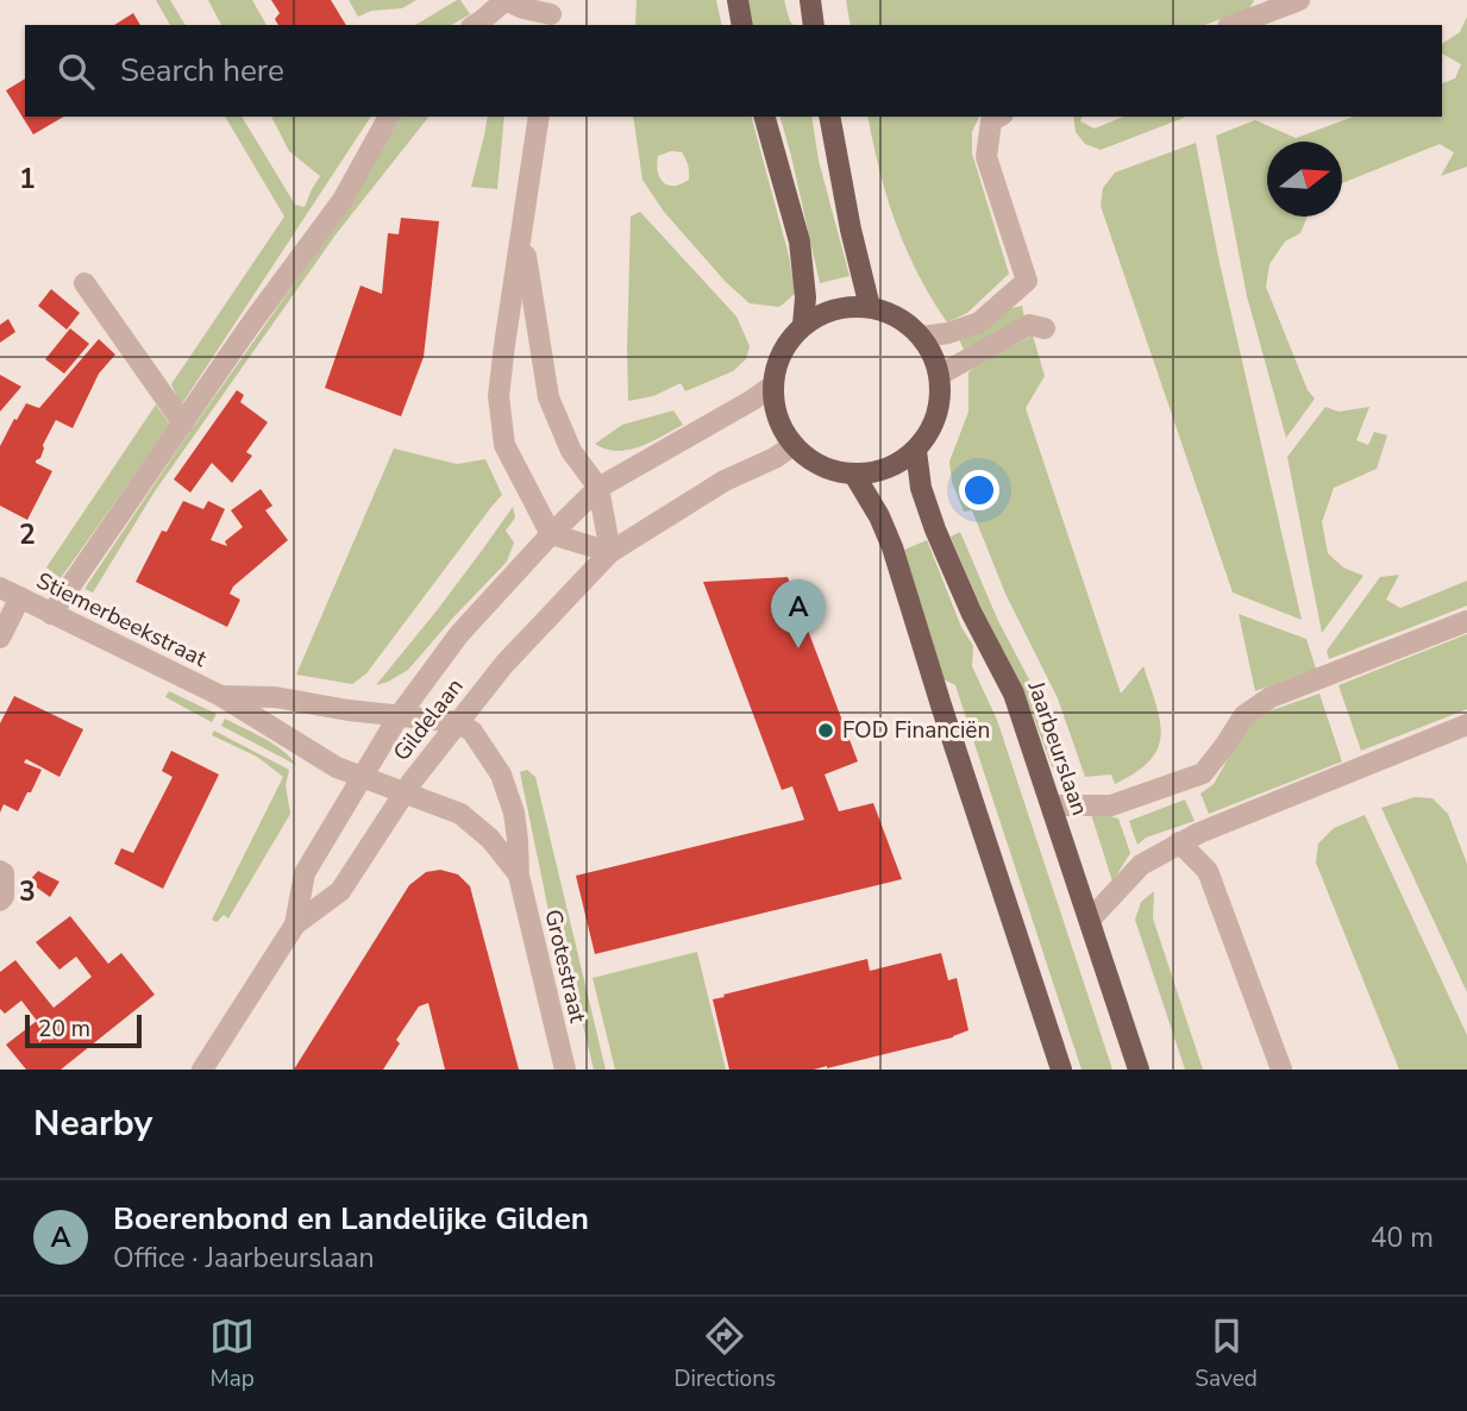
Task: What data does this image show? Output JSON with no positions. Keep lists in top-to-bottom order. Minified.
{"streets":{"main road":["Jaarbeurslaan"],"street":["Stiemerbeekstraat","Gildelaan","Grotestraat"]},"crossings":[["Stiemerbeekstraat","Gildelaan"],["Stiemerbeekstraat","Grotestraat"],["Gildelaan","Jaarbeurslaan"],["Gildelaan","Grotestraat"]],"places":["FOD Financiën"],"scale_bar":"20 m","north":"right","page":{"search":"Search here","pins":"A","scale":"20 m","heading":"Nearby","list":[{"mark":"A","name":"Boerenbond en Landelijke Gilden","note":"Office · Jaarbeurslaan","value":"40 m"}],"nav":["Map","Directions","Saved"]},"grid":{"rows":["1","2","3"]}}
